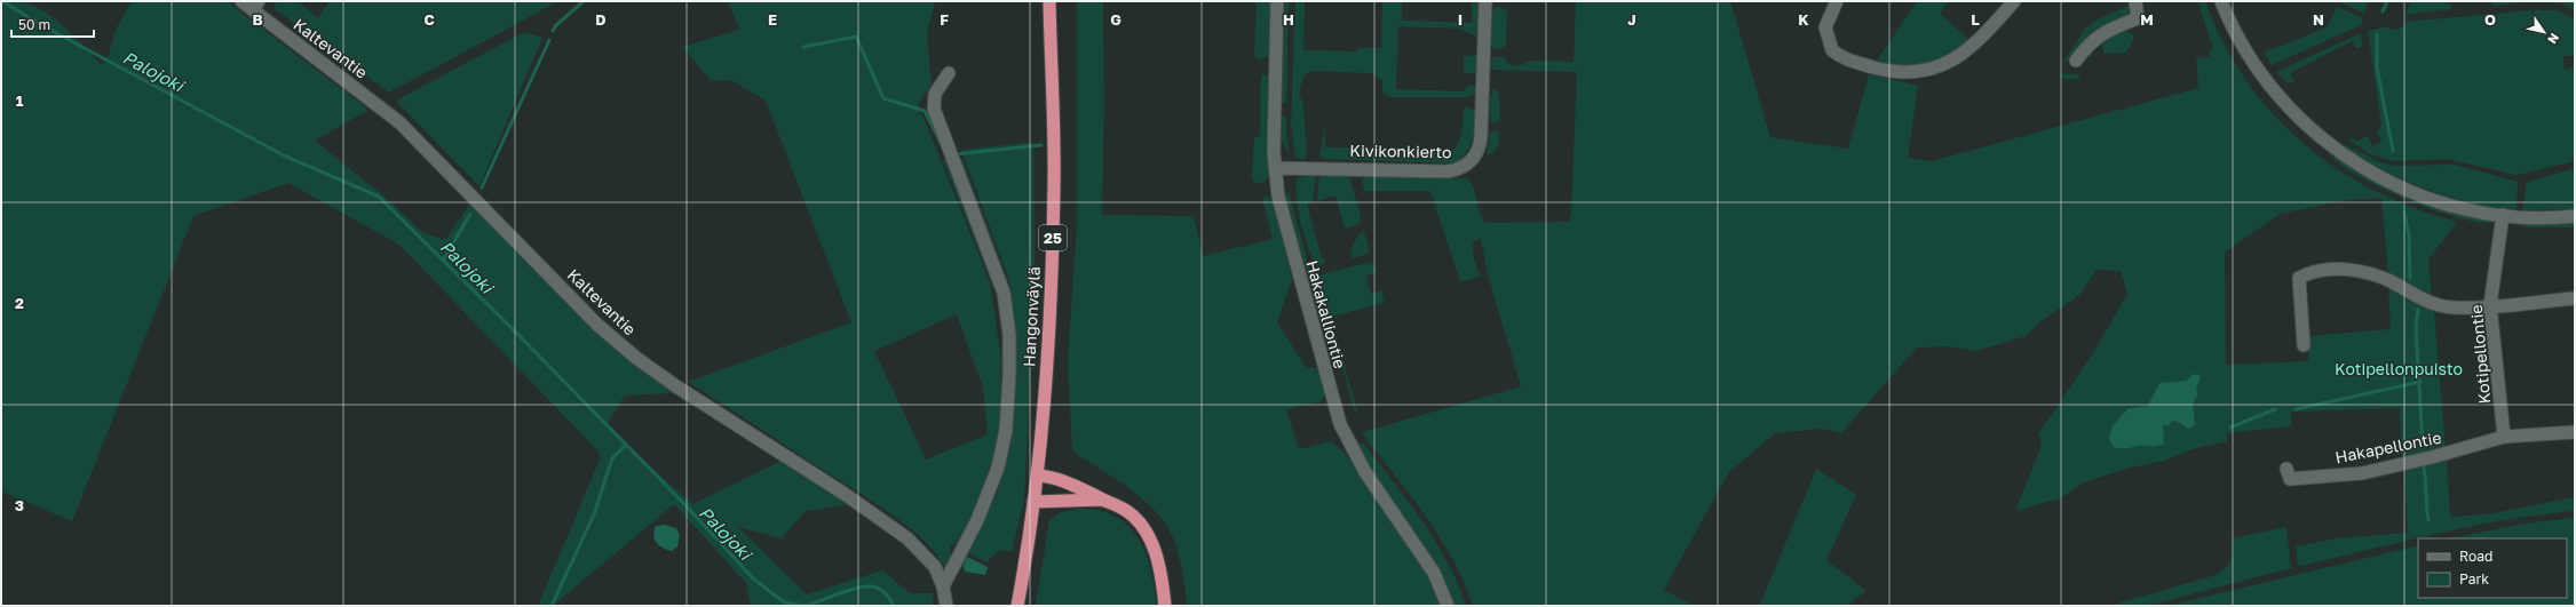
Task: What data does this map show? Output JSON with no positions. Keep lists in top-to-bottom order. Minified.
{"streets":{"highway":["25","Hangonväylä"],"street":["Kaltevantie","Kivikonkierto","Hakakalliontie","Kotipellontie","Hakapellontie"]},"crossings":[["Kivikonkierto","Hakakalliontie"],["Kotipellontie","Hakapellontie"]],"water":["Palojoki"],"parks":["Kotipellonpuisto"],"legend":["Road","Park"],"scale_bar":"50 m","north":"bottom right","grid":{"columns":["B","C","D","E","F","G","H","I","J","K","L","M","N","O"],"rows":["1","2","3"]}}
